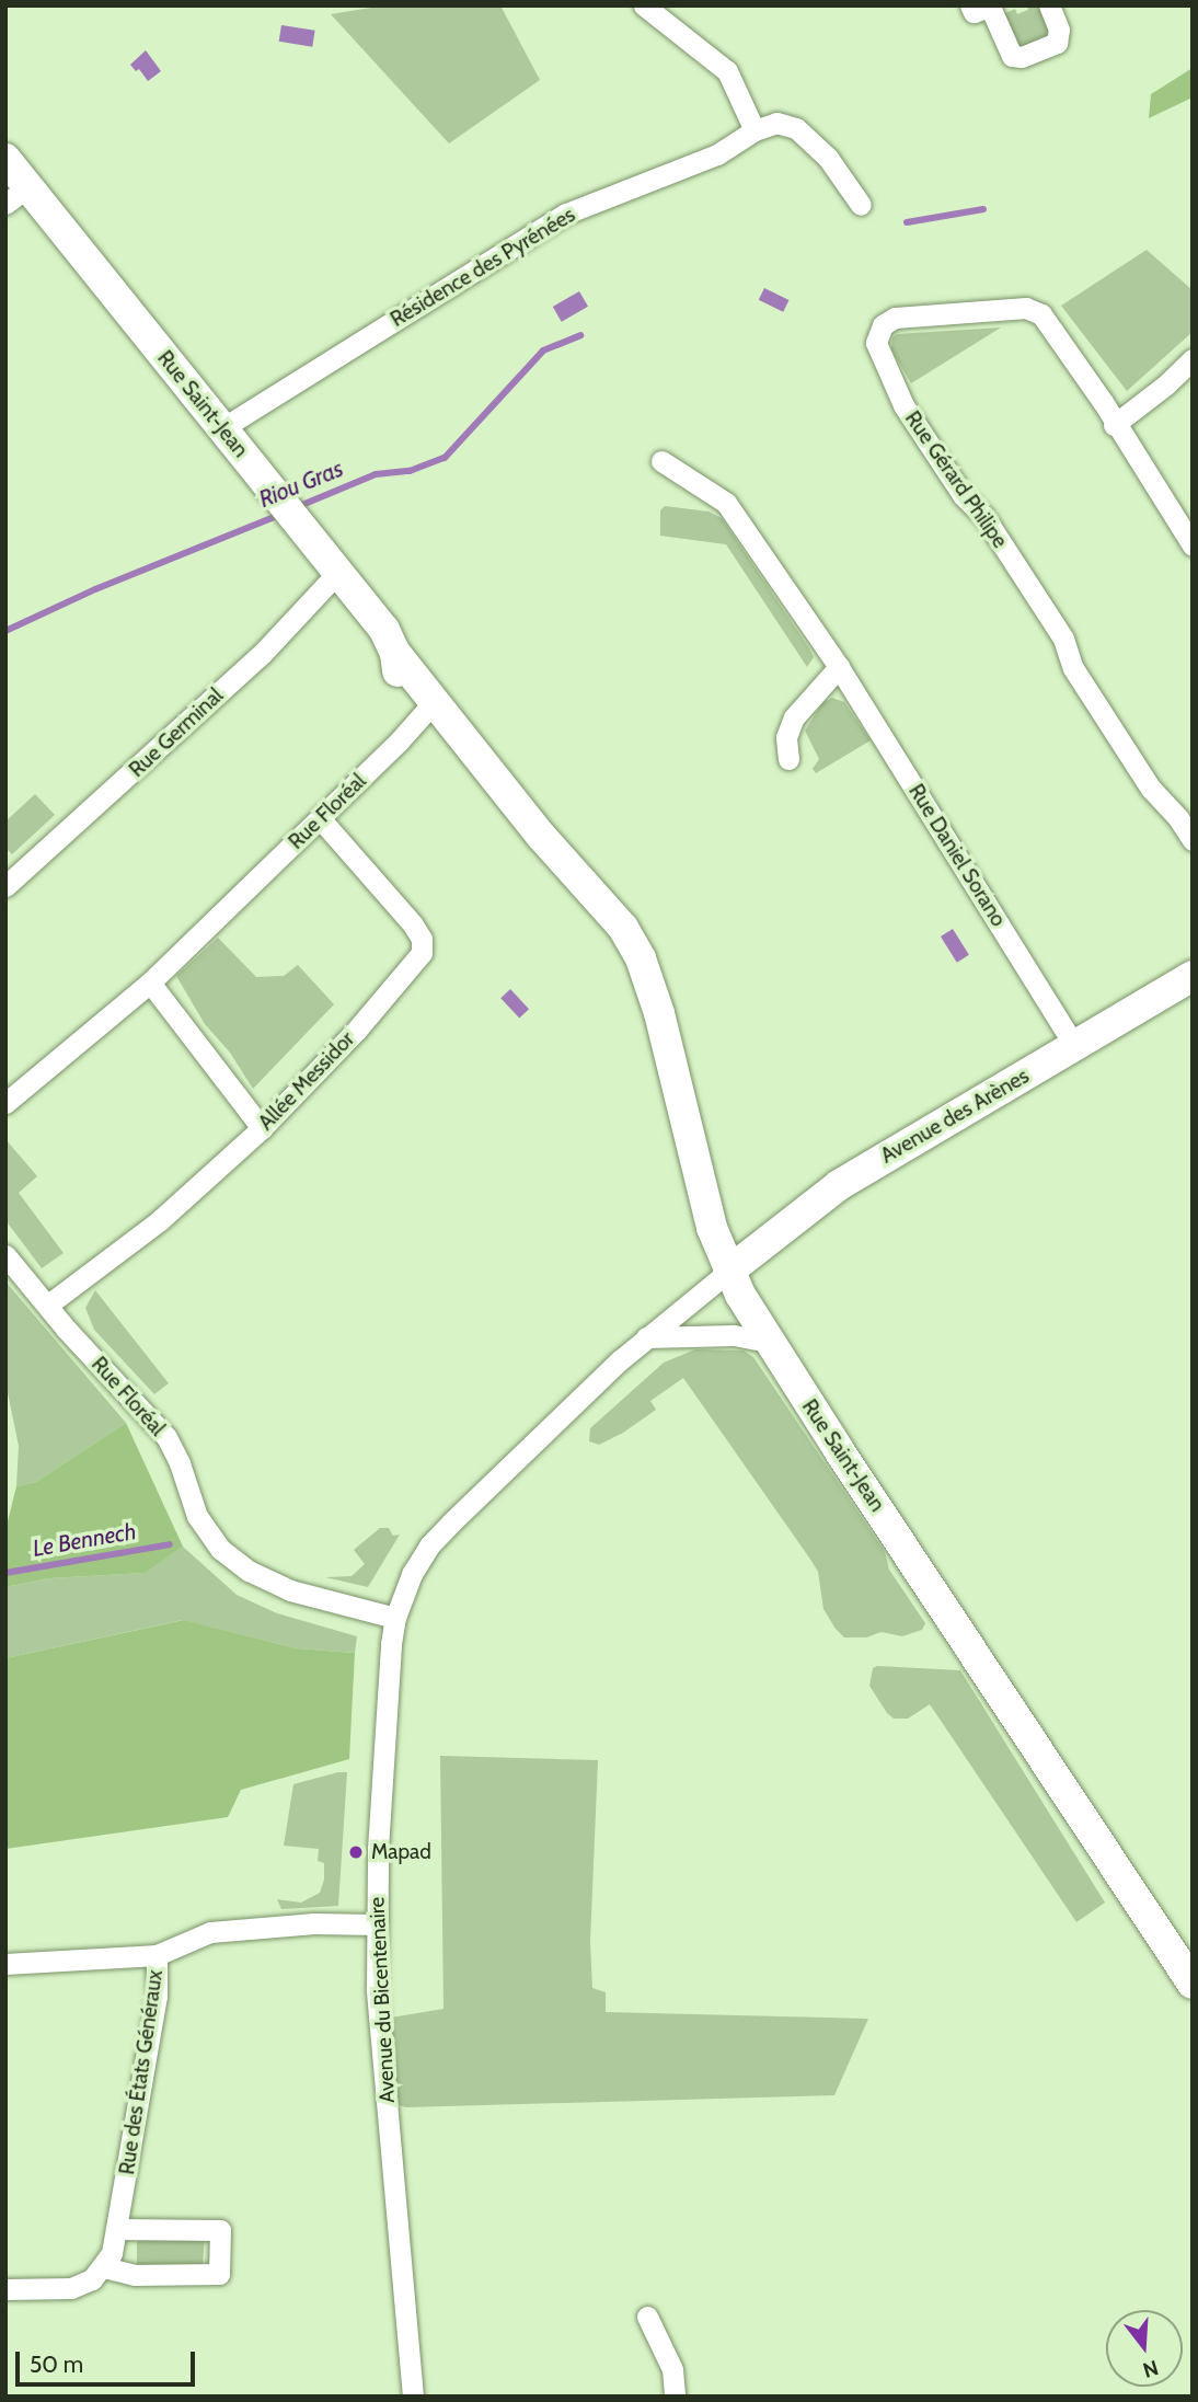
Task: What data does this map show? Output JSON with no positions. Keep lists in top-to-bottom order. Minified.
{"streets":{"street":["Résidence des Pyrénées","Rue Saint-Jean","Rue Gérard Philipe","Rue Germinal","Rue Floréal","Rue Daniel Sorano","Allée Messidor","Avenue des Arènes","Avenue du Bicentenaire","Rue des États Généraux"]},"crossings":[["Résidence des Pyrénées","Rue Saint-Jean"],["Rue Saint-Jean","Rue Germinal"],["Rue Saint-Jean","Rue Floréal"],["Rue Saint-Jean","Avenue des Arènes"],["Rue Saint-Jean","Avenue du Bicentenaire"],["Rue Floréal","Allée Messidor"],["Rue Floréal","Avenue du Bicentenaire"],["Rue Daniel Sorano","Avenue des Arènes"],["Avenue des Arènes","Avenue du Bicentenaire"],["Avenue du Bicentenaire","Rue des États Généraux"]],"water":["Riou Gras","Le Bennech"],"places":["Mapad"],"scale_bar":"50 m","north":"bottom"}
